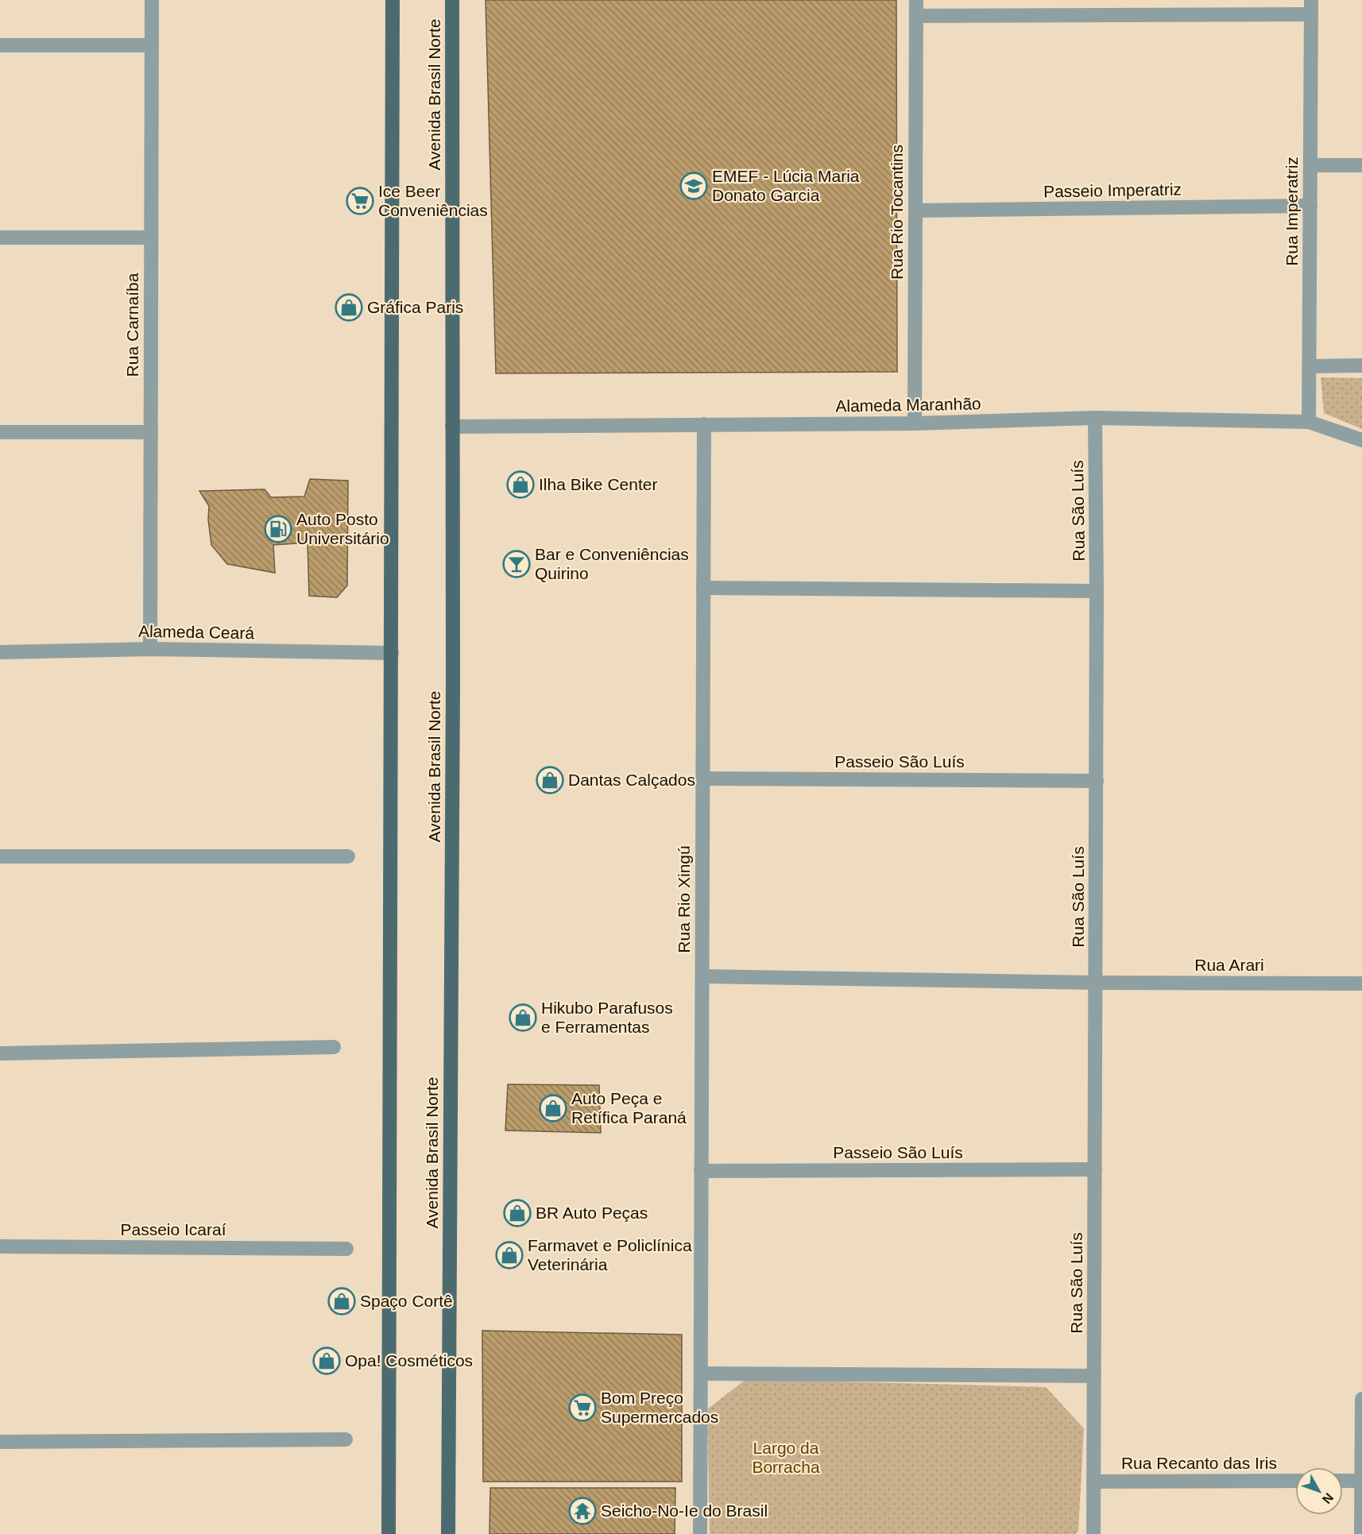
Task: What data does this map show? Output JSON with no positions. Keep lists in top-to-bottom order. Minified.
{"streets":{"main road":["Avenida Brasil Norte"],"street":["Passeio Imperatriz","Rua Imperatriz","Rua Rio Tocantins","Rua Carnaíba","Alameda Maranhão","Rua São Luís","Alameda Ceará","Passeio São Luís","Rua Rio Xingú","Rua Arari","Passeio Icaraí","Rua Recanto das Iris"]},"crossings":[["Avenida Brasil Norte","Alameda Maranhão"],["Passeio Imperatriz","Rua Imperatriz"],["Passeio Imperatriz","Rua Rio Tocantins"],["Rua Imperatriz","Alameda Maranhão"],["Rua Rio Tocantins","Alameda Maranhão"],["Rua Carnaíba","Alameda Ceará"],["Alameda Maranhão","Rua São Luís"],["Alameda Maranhão","Rua Rio Xingú"],["Rua São Luís","Passeio São Luís"],["Rua São Luís","Rua Arari"],["Rua São Luís","Rua Recanto das Iris"],["Passeio São Luís","Rua Rio Xingú"]],"parks":["Largo da Borracha"],"places":{"school or university":["EMEF - Lúcia Maria Donato Garcia"],"supermarket":["Ice Beer Conveniências","Bom Preço Supermercados"],"shop":["Gráfica Paris","Ilha Bike Center","Dantas Calçados","Hikubo Parafusos e Ferramentas","Auto Peça e Retífica Paraná","BR Auto Peças","Farmavet e Policlínica Veterinária","Spaço Cortê","Opa! Cosméticos"],"fuel station":["Auto Posto Universitário"],"bar":["Bar e Conveniências Quirino"],"temple":["Seicho-No-Ie do Brasil"]},"north":"bottom right"}
